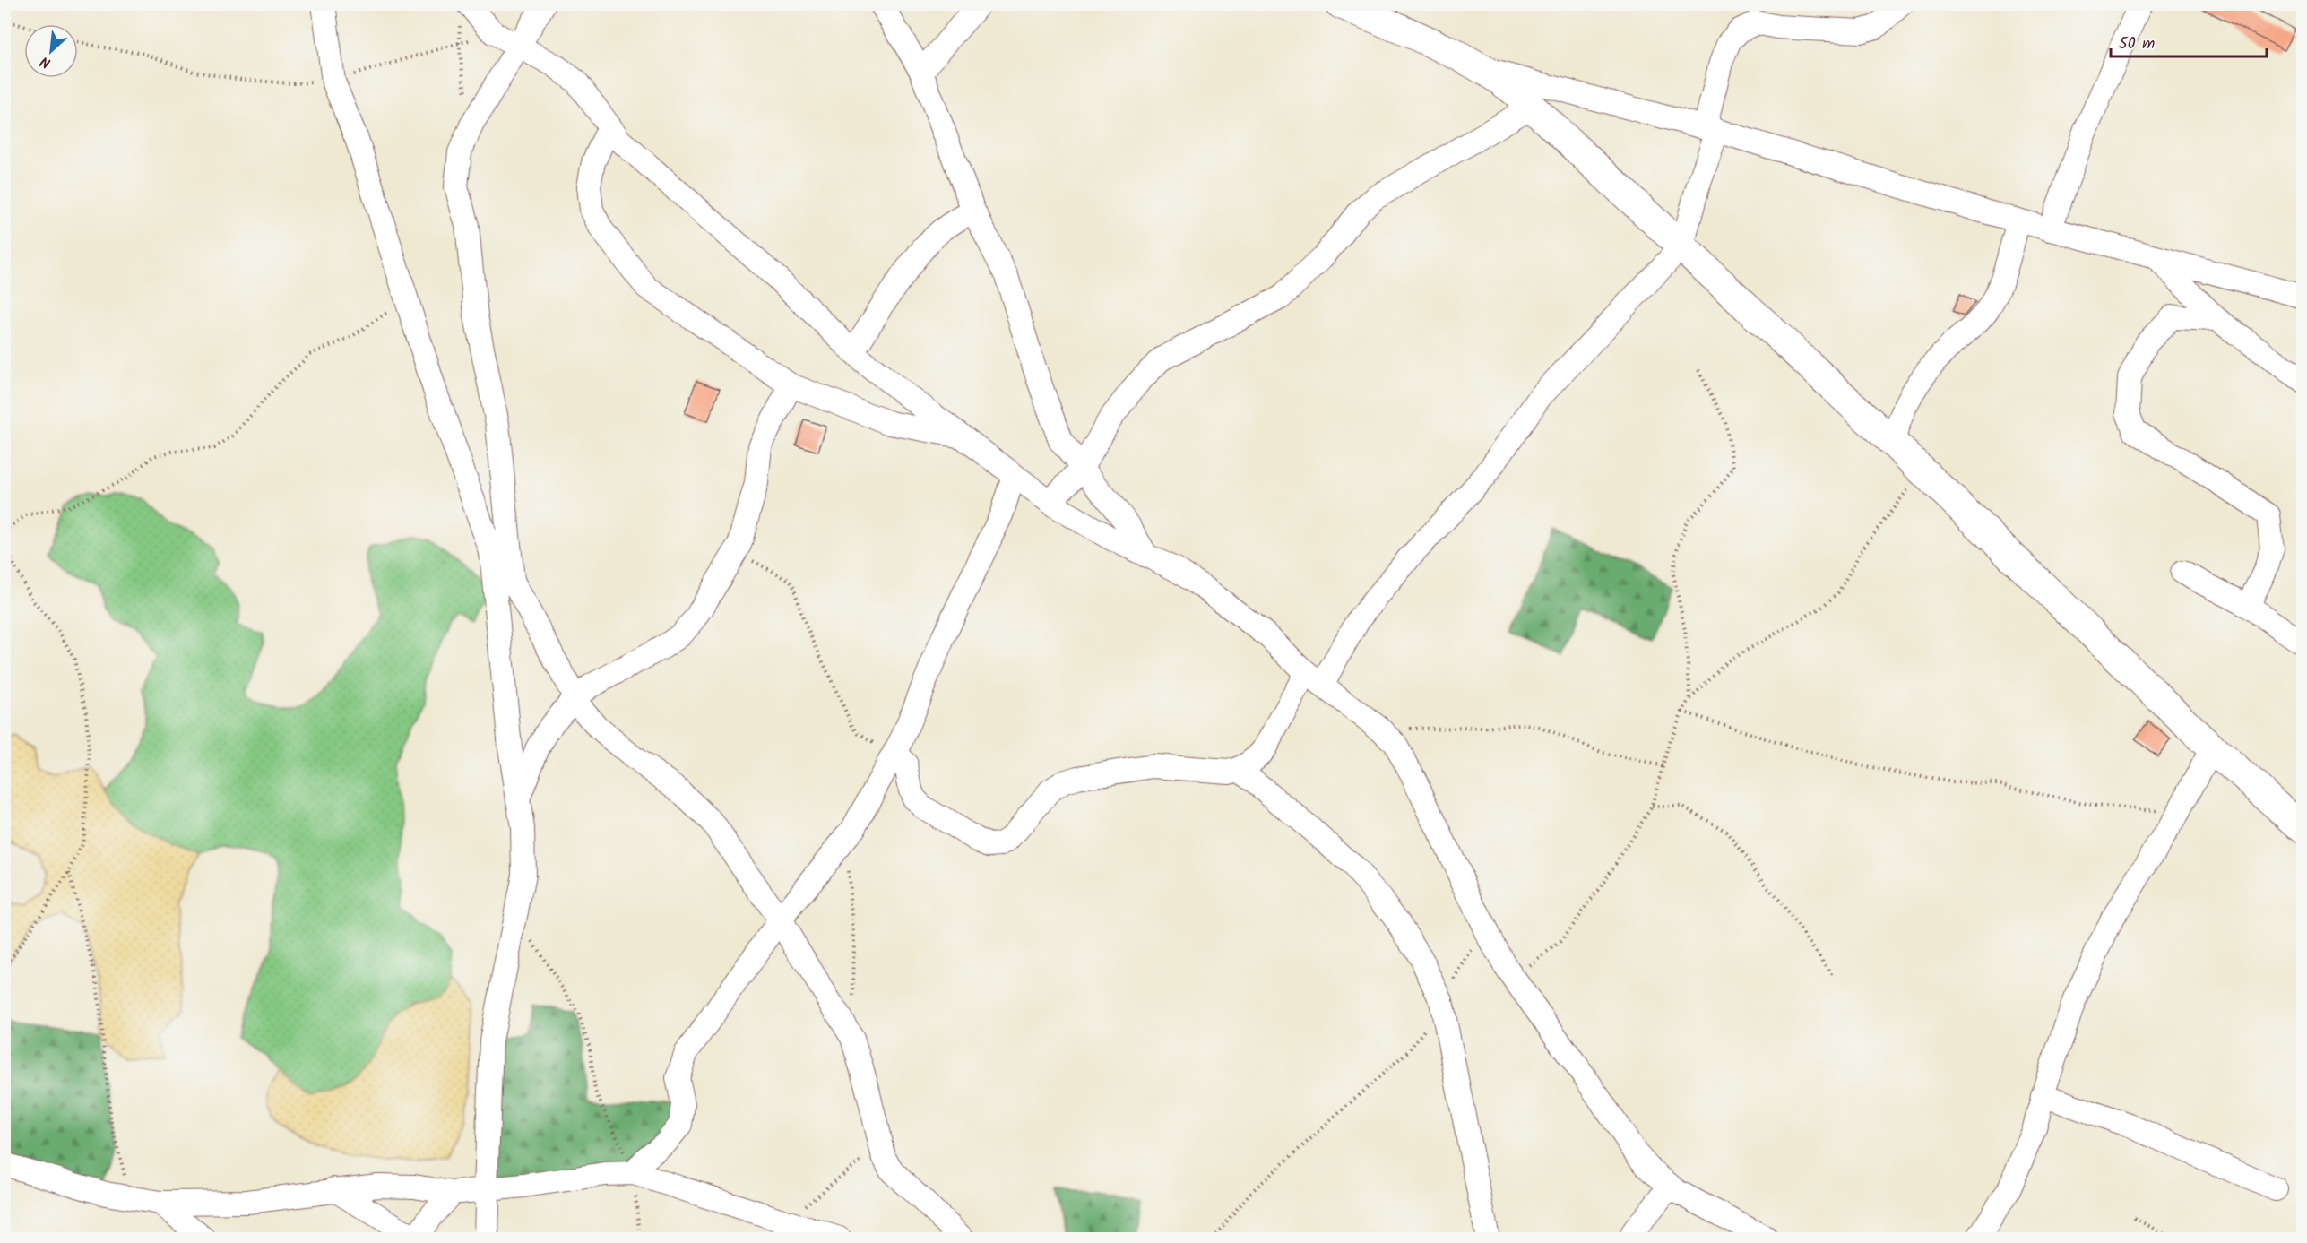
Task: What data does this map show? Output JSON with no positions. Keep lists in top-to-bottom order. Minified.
{"scale_bar":"50 m","north":"bottom left"}
